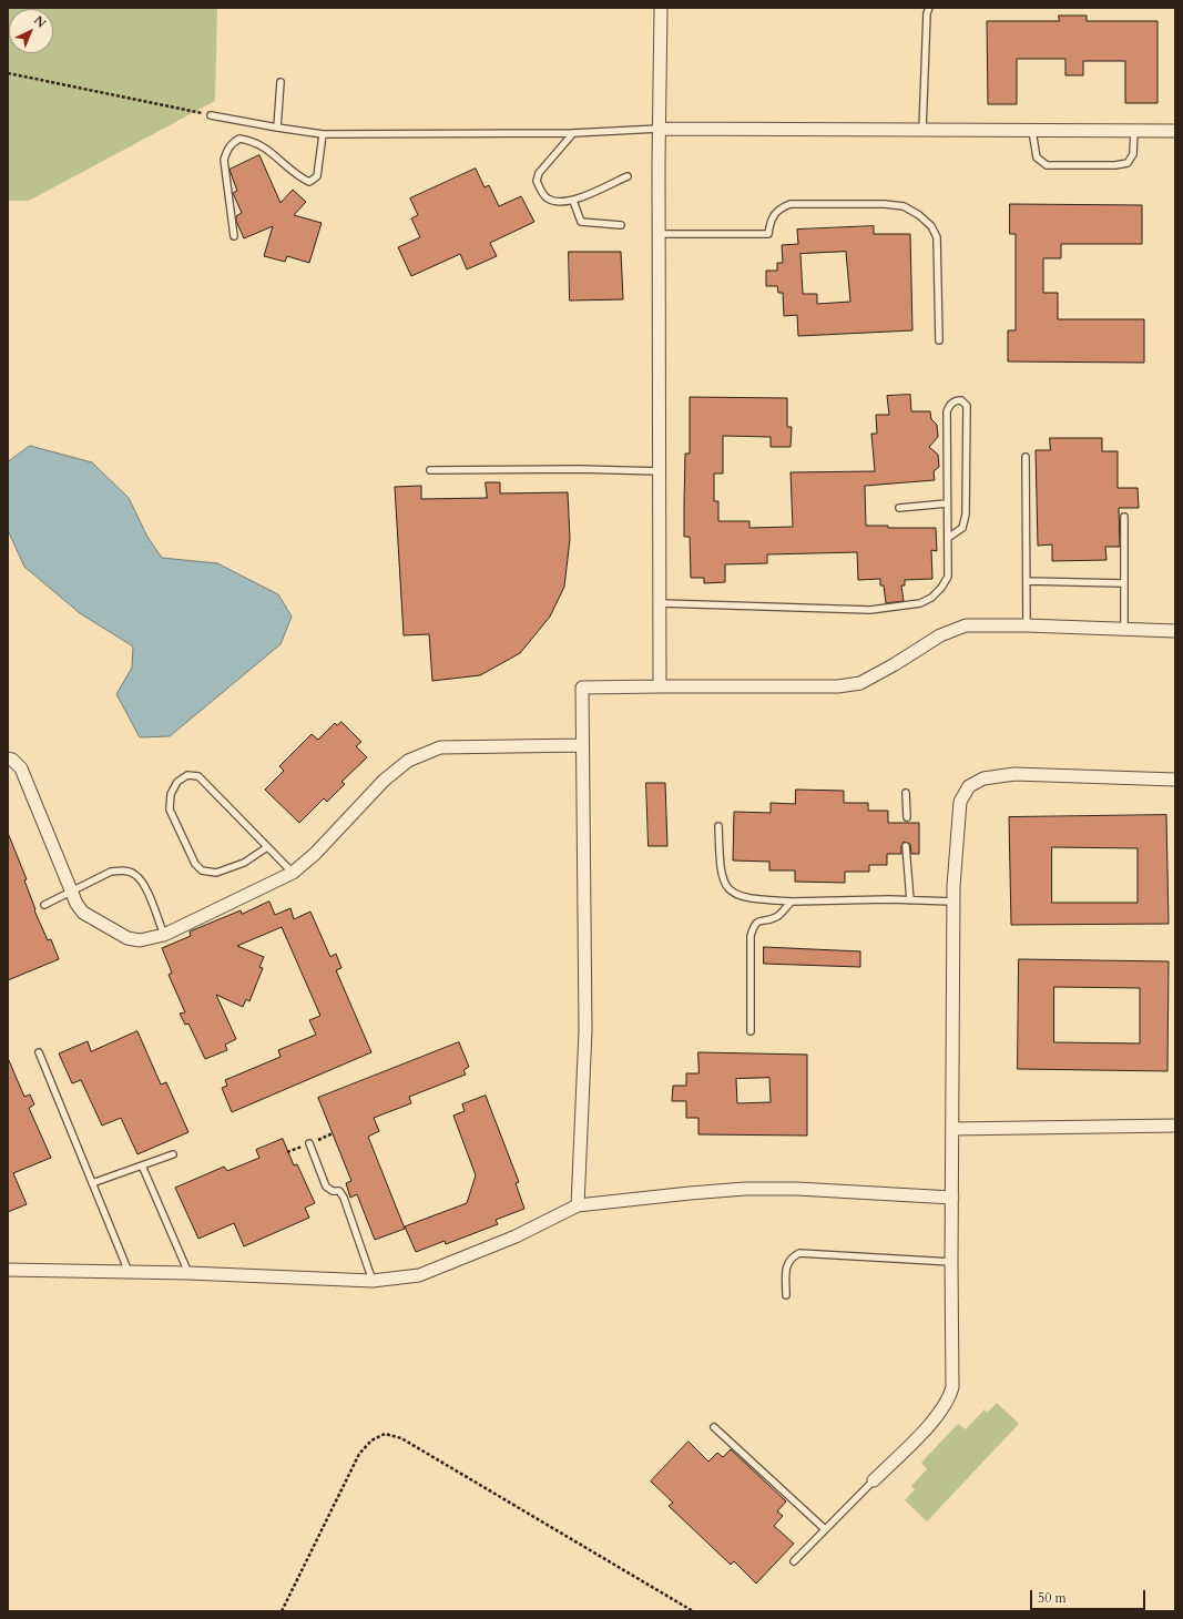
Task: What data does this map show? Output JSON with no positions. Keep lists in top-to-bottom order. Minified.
{"scale_bar":"50 m","north":"top right"}
